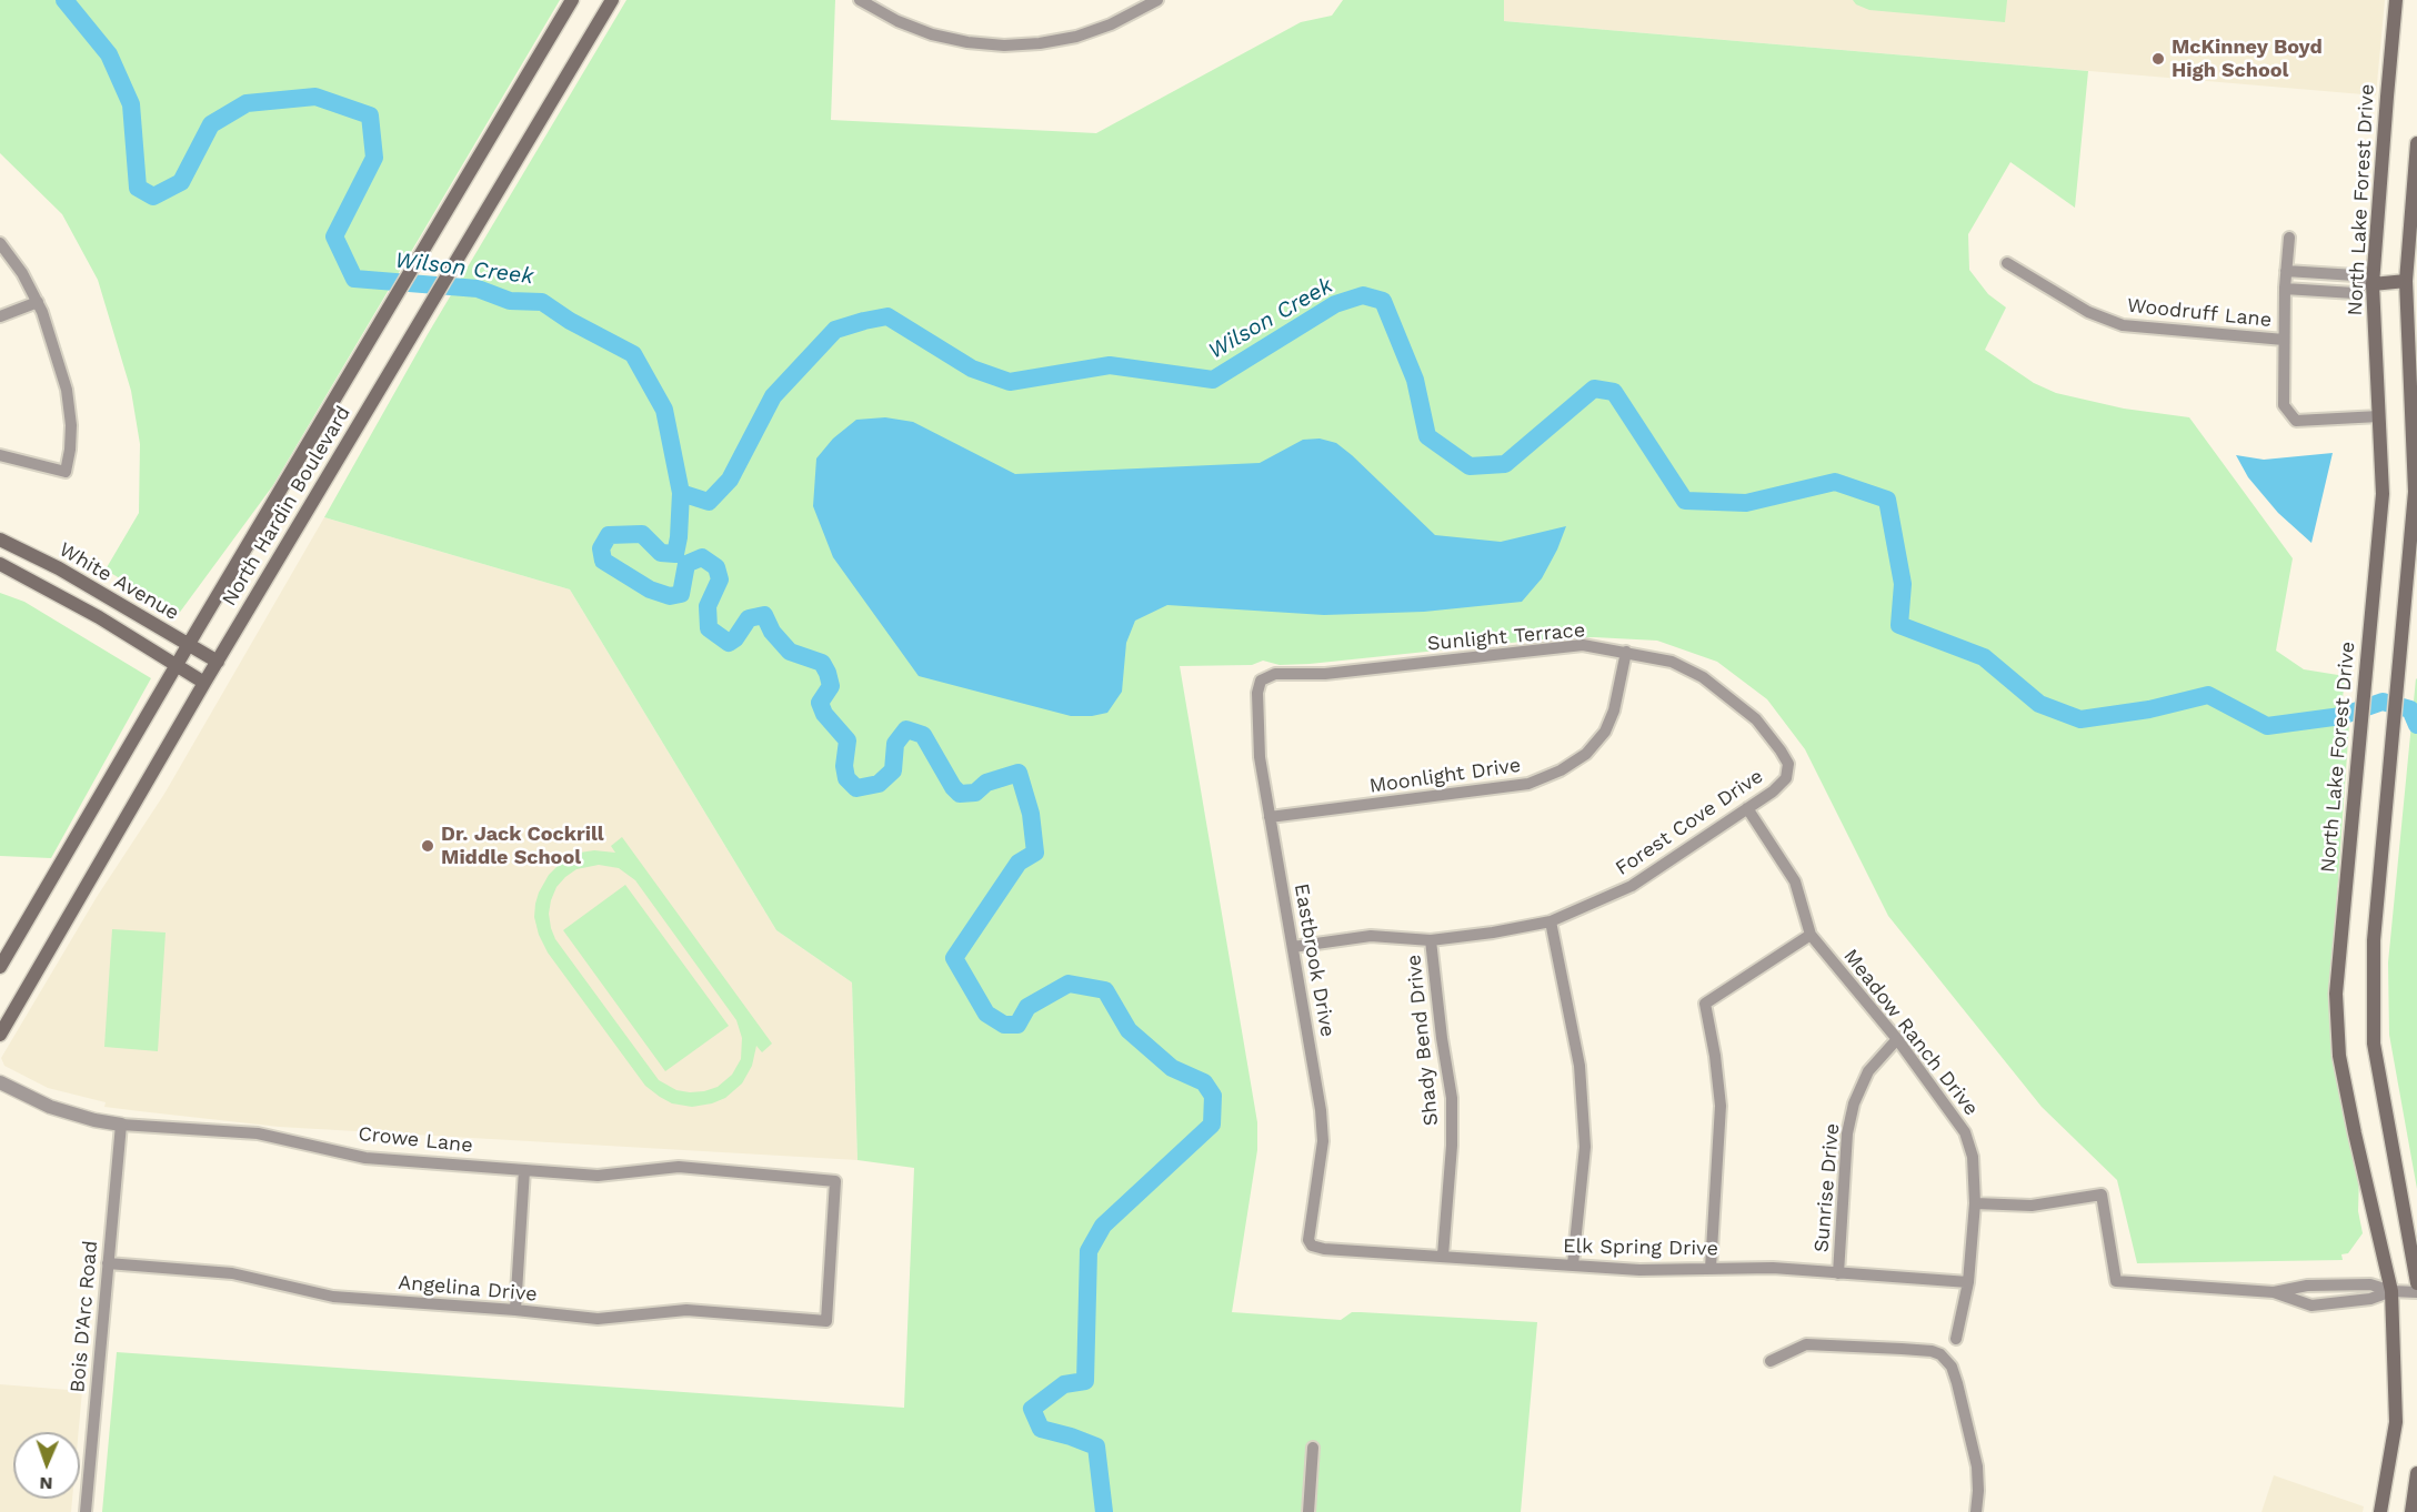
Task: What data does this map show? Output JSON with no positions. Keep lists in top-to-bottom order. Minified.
{"streets":{"main road":["North Lake Forest Drive","North Hardin Boulevard","White Avenue"],"street":["Woodruff Lane","Sunlight Terrace","Moonlight Drive","Forest Cove Drive","Eastbrook Drive","Meadow Ranch Drive","Shady Bend Drive","Crowe Lane","Sunrise Drive","Elk Spring Drive","Angelina Drive","Bois D'Arc Road"]},"crossings":[["North Hardin Boulevard","White Avenue"],["Sunlight Terrace","Moonlight Drive"],["Sunlight Terrace","Forest Cove Drive"],["Sunlight Terrace","Eastbrook Drive"],["Moonlight Drive","Eastbrook Drive"],["Forest Cove Drive","Eastbrook Drive"],["Forest Cove Drive","Meadow Ranch Drive"],["Forest Cove Drive","Shady Bend Drive"],["Eastbrook Drive","Elk Spring Drive"],["Meadow Ranch Drive","Sunrise Drive"],["Meadow Ranch Drive","Elk Spring Drive"],["Shady Bend Drive","Elk Spring Drive"],["Crowe Lane","Angelina Drive"],["Crowe Lane","Bois D'Arc Road"],["Sunrise Drive","Elk Spring Drive"],["Angelina Drive","Bois D'Arc Road"]],"water":["Wilson Creek"],"places":["McKinney Boyd High School","Dr. Jack Cockrill Middle School"],"north":"bottom"}
